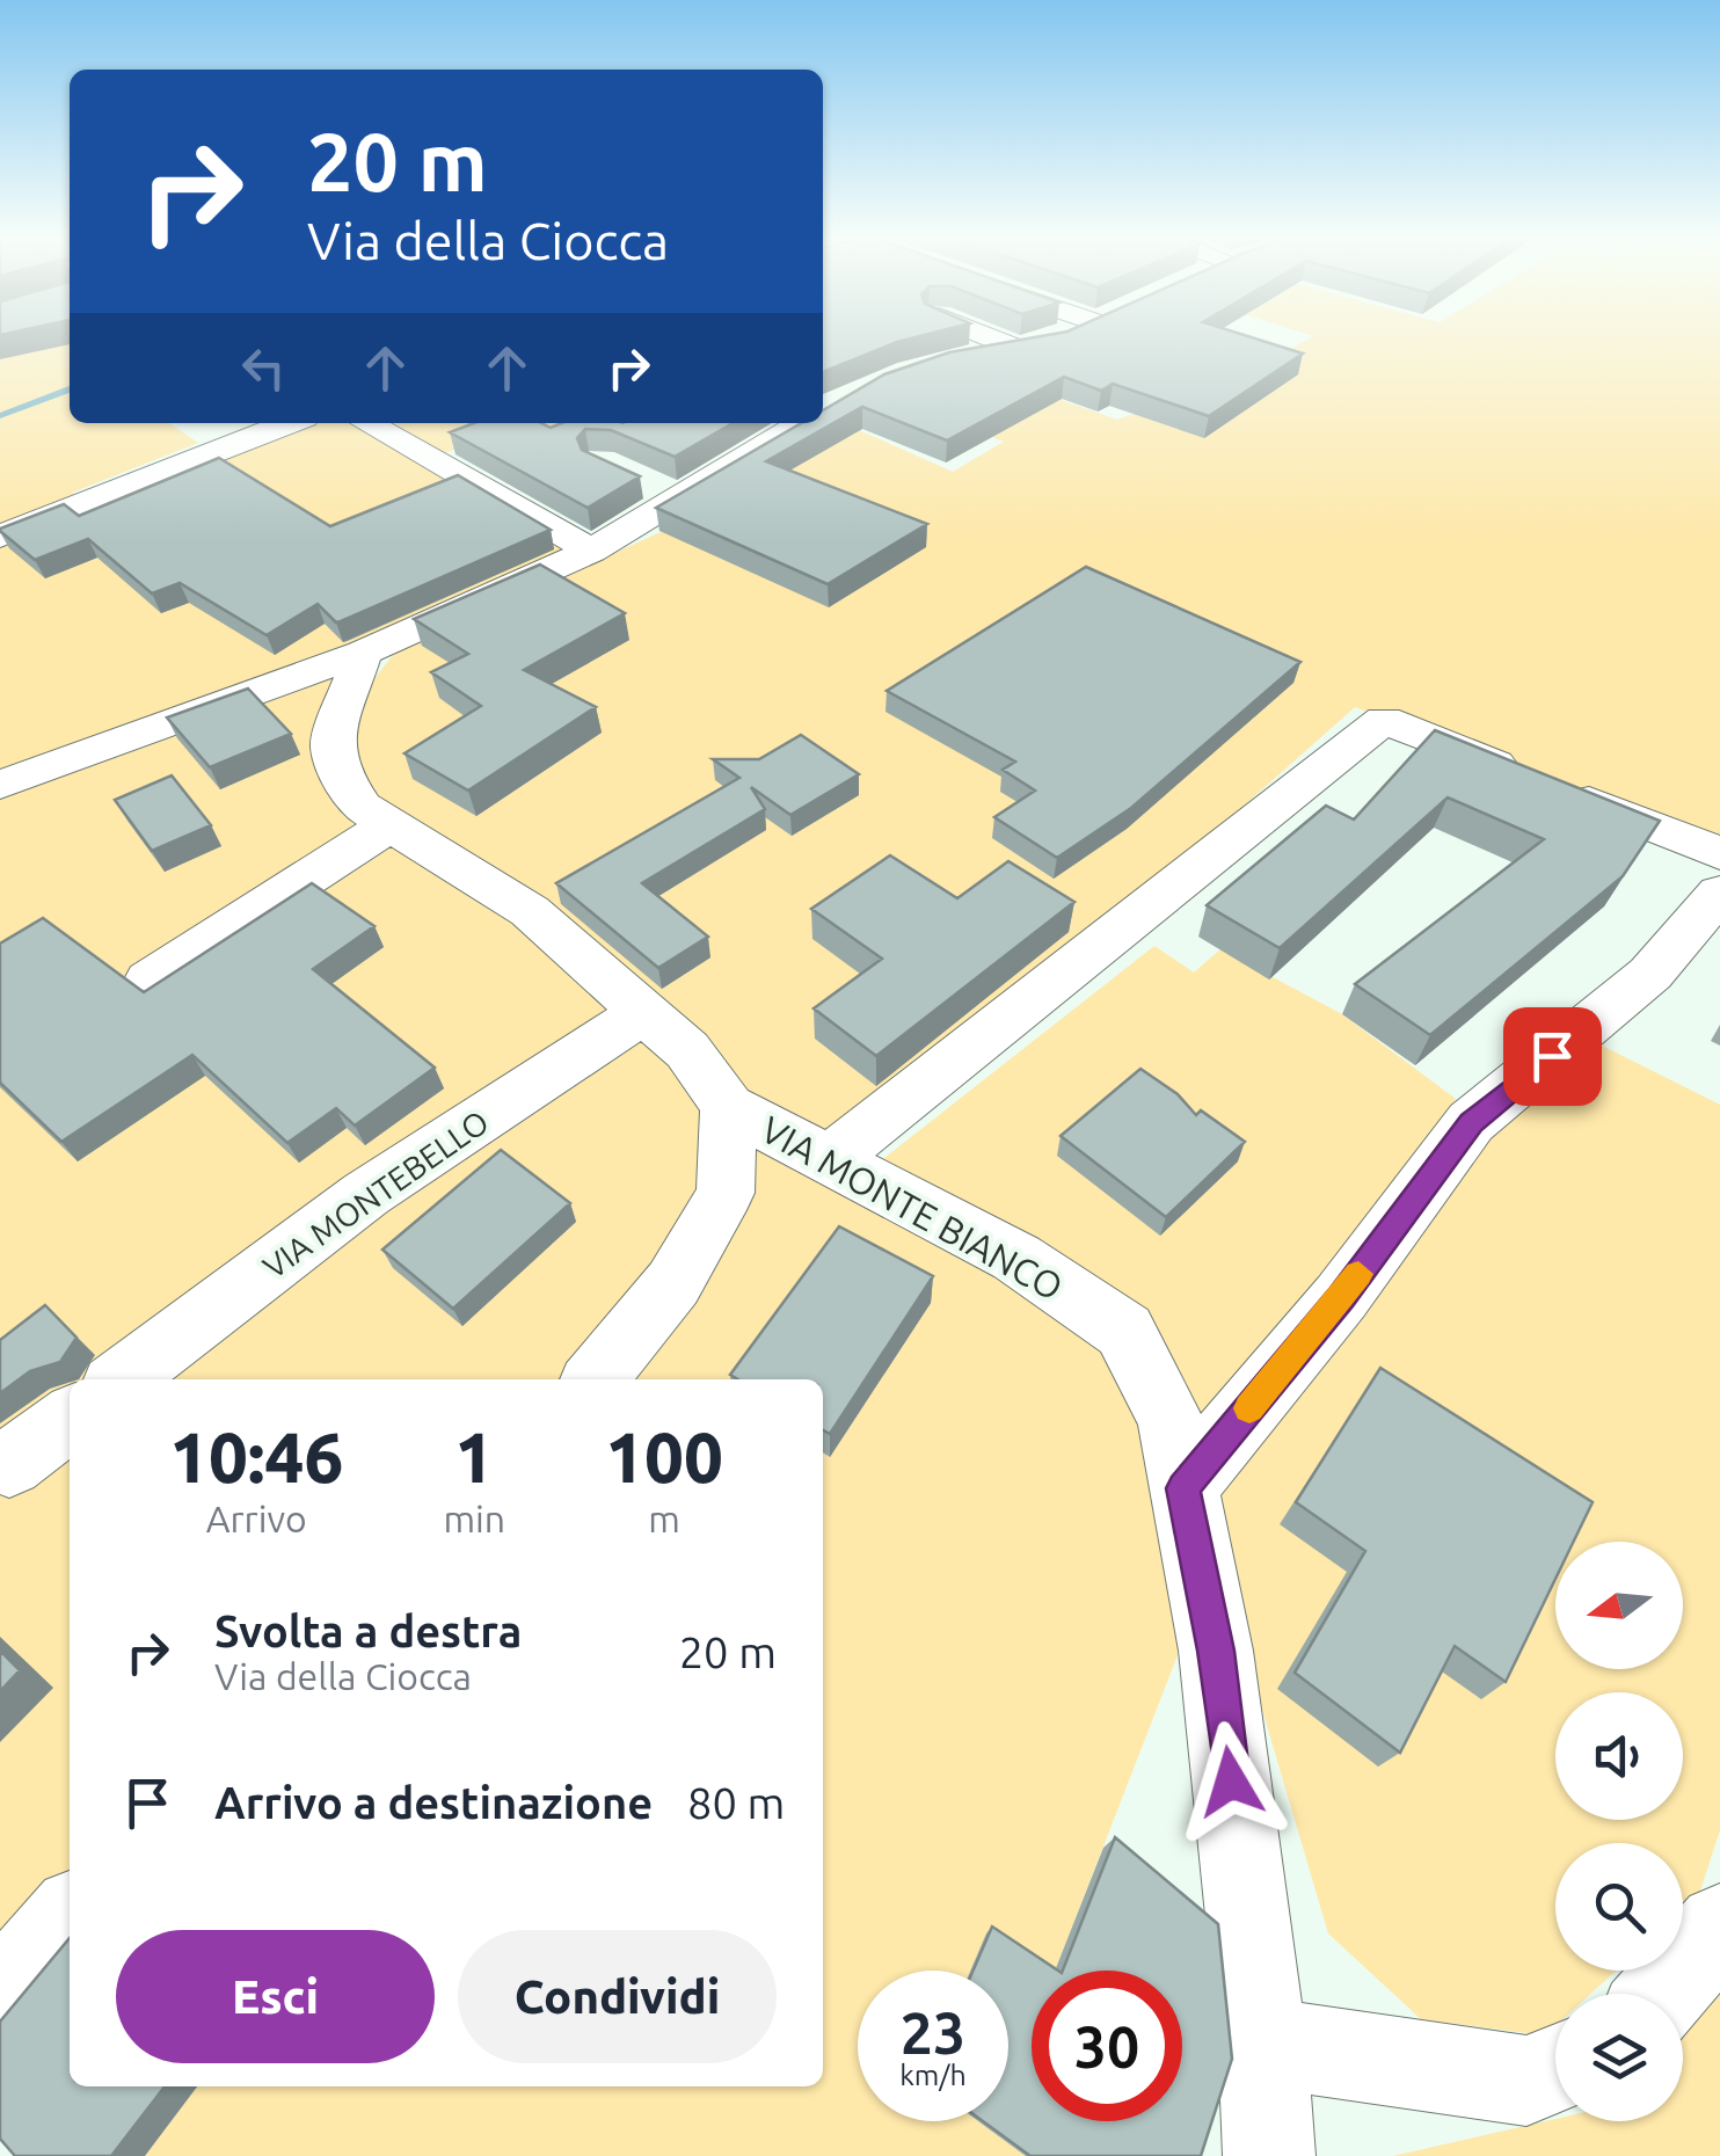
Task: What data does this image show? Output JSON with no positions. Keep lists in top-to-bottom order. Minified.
{"streets":{"street":["VIA MONTEBELLO","VIA MONTE BIANCO"]},"north":"left","page":{"turn":["20 m","Via della Ciocca"],"eta":["10:46","Arrivo","1","min","100","m"],"list":[{"name":"Svolta a destra","note":"Via della Ciocca","value":"20 m"},{"name":"Arrivo a destinazione","value":"80 m"}],"buttons":["Esci","Condividi"],"speed":"23 km/h","limit":"30"}}
